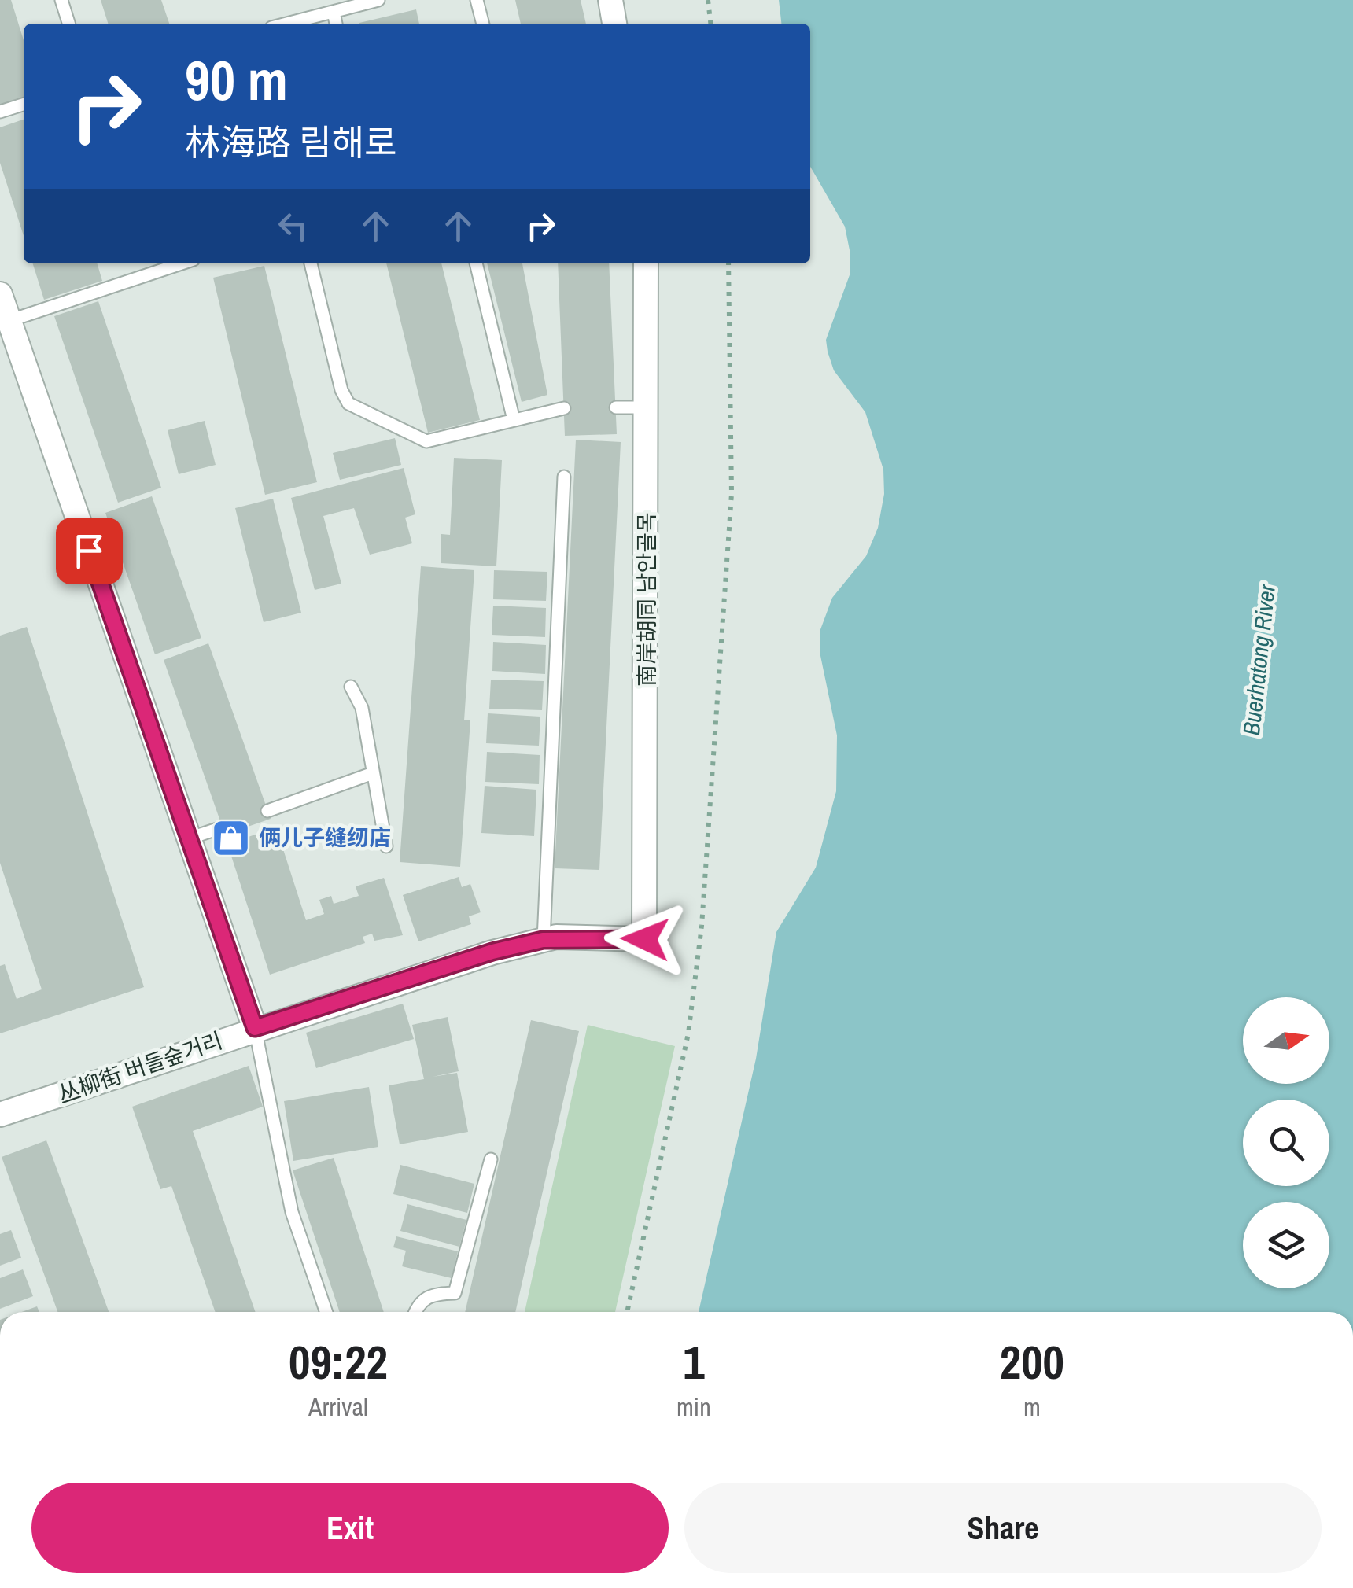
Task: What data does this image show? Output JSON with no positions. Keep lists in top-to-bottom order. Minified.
{"streets":{"street":["南岸胡同 남안골목","丛柳街 버들숲거리"]},"crossings":[["南岸胡同 남안골목","丛柳街 버들숲거리"]],"water":["Buerhatong River"],"places":{"shop":["俩儿子缝纫店"]},"north":"right","page":{"turn":["90 m","林海路 림해로"],"eta":["09:22","Arrival","1","min","200","m"],"buttons":["Exit","Share"]}}
